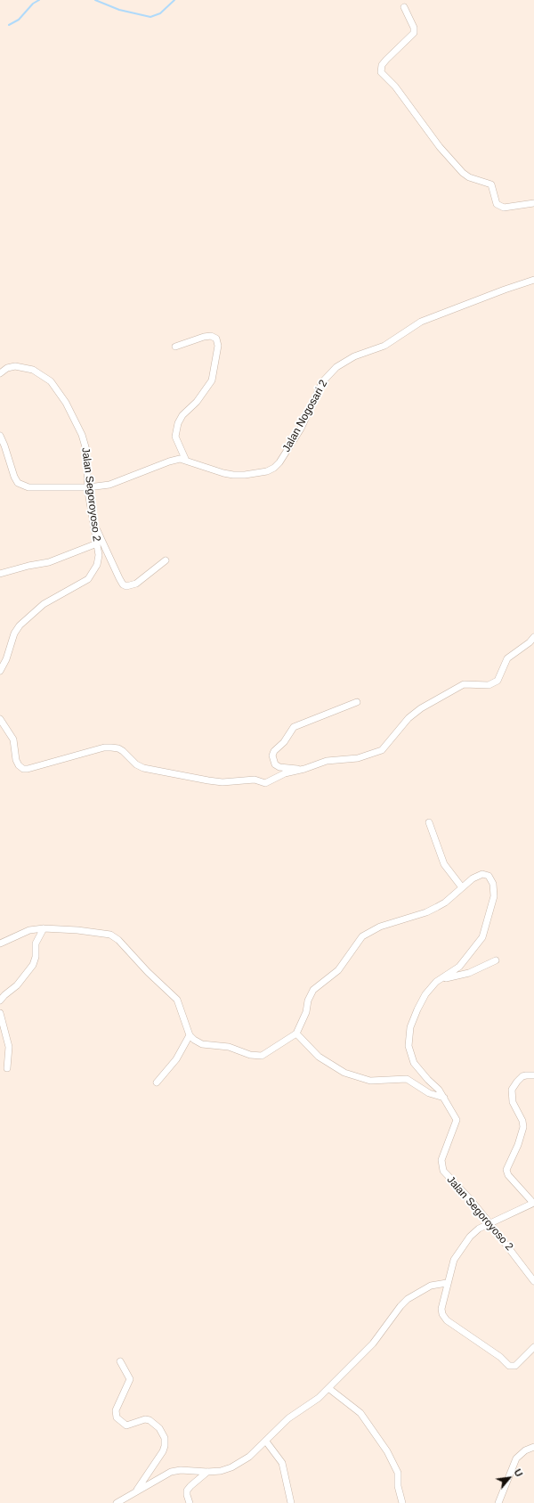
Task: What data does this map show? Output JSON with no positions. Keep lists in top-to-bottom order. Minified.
{"streets":{"street":["Jalan Nogosari 2","Jalan Segoroyoso 2"]},"crossings":[["Jalan Nogosari 2","Jalan Segoroyoso 2"]],"north":"top right"}
